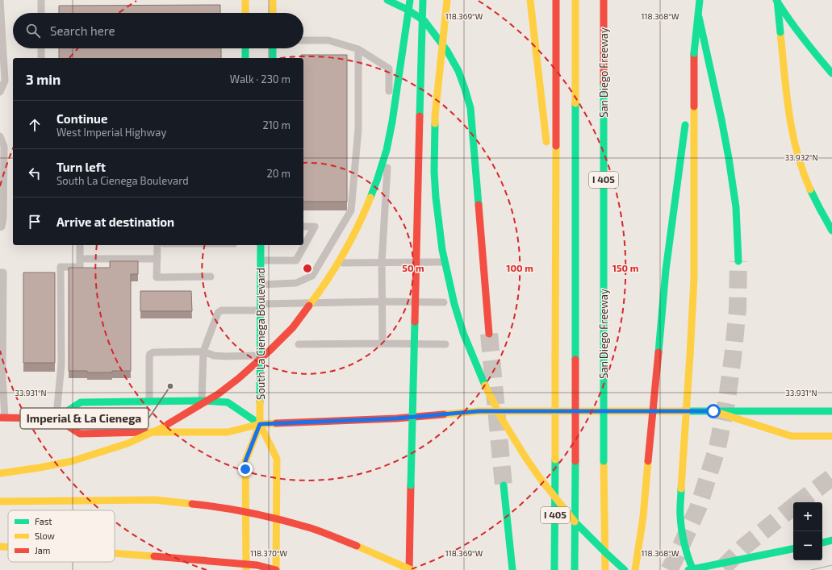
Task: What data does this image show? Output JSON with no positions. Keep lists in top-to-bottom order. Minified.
{"streets":{"main road":["San Diego Freeway","I 405","South La Cienega Boulevard"]},"places":["Imperial & La Cienega"],"legend":["Fast","Slow","Jam"],"page":{"search":"Search here","heading":["3 min","Walk · 230 m"],"list":[["Continue","West Imperial Highway","210 m"],["Turn left","South La Cienega Boulevard","20 m"],"Arrive at destination"],"map_buttons":["+","−"]},"coordinates":["118.369°W","118.368°W","33.932°N","33.931°N","118.370°W"],"rings":["50 m","100 m","150 m"]}
